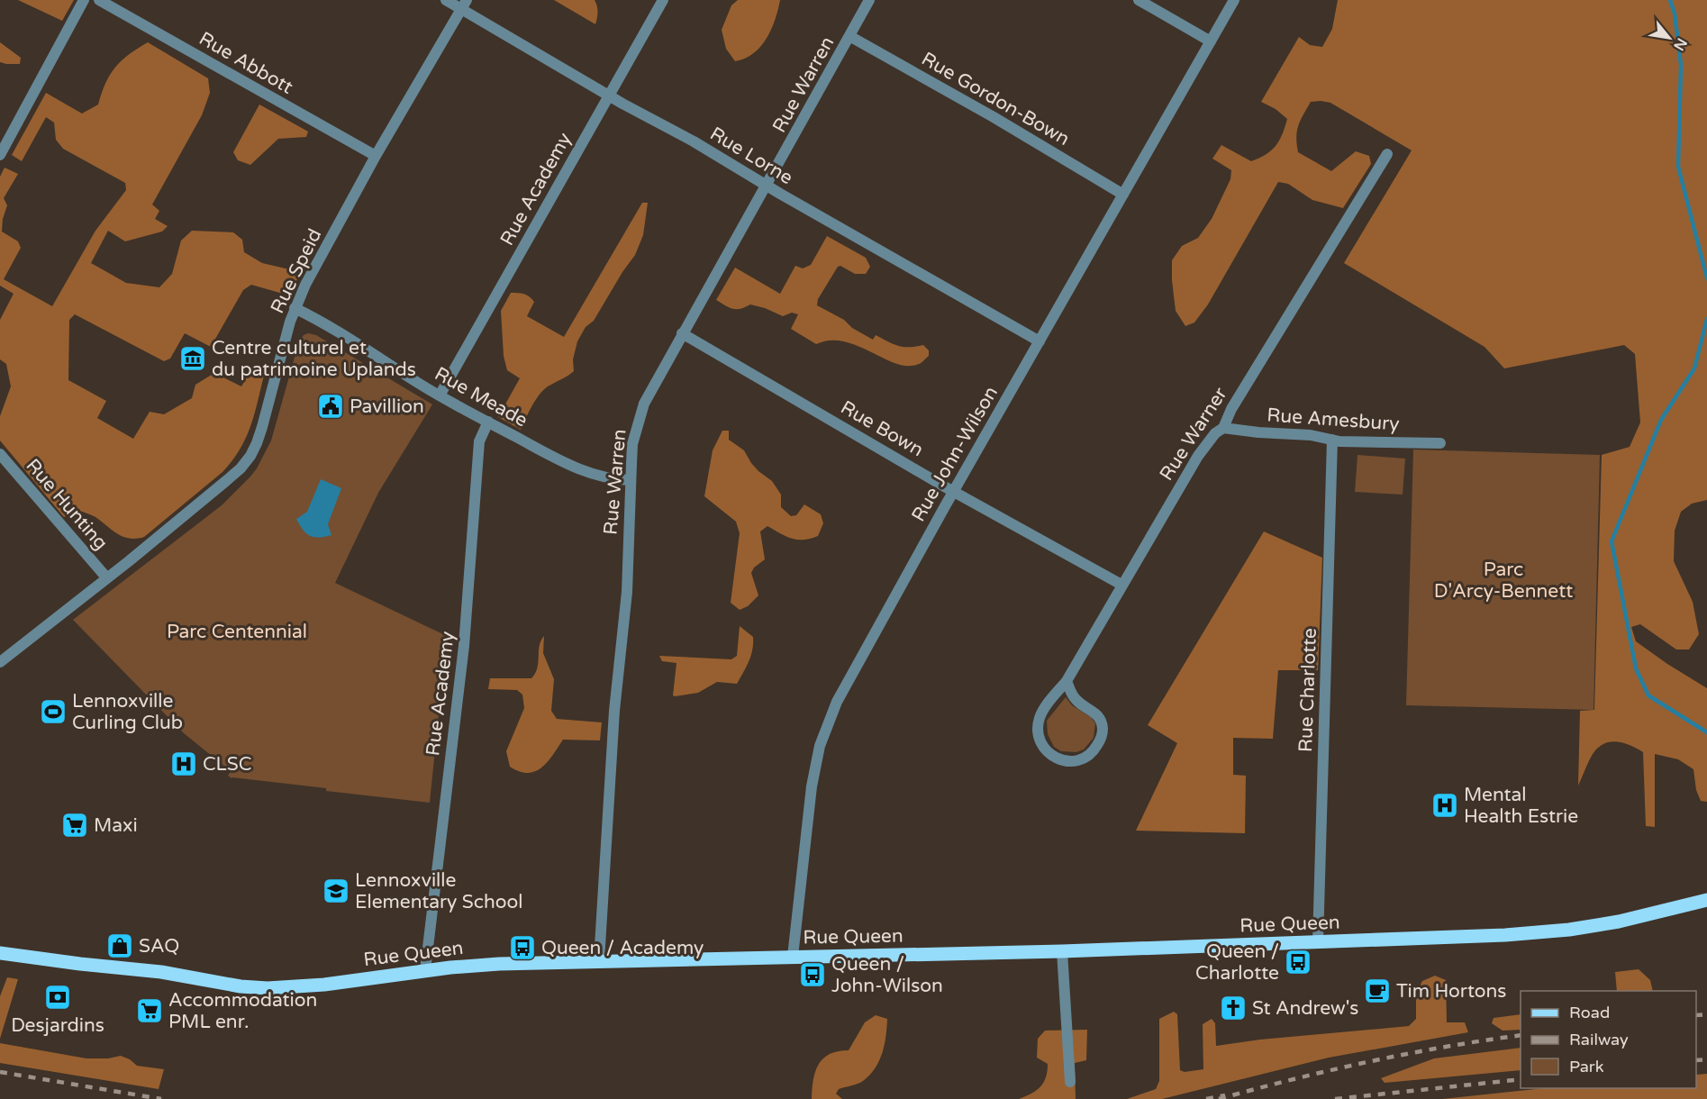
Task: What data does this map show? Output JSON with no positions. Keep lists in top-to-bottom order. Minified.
{"streets":{"main road":["Rue Queen"],"street":["Rue Abbott","Rue Warren","Rue Gordon-Bown","Rue Lorne","Rue Academy","Rue Speid","Rue Meade","Rue Amesbury","Rue Bown","Rue Warner","Rue John-Wilson","Rue Hunting","Rue Charlotte"]},"crossings":[["Rue Abbott","Rue Speid"],["Rue Warren","Rue Gordon-Bown"],["Rue Warren","Rue Lorne"],["Rue Warren","Rue Meade"],["Rue Warren","Rue Bown"],["Rue Warren","Rue Queen"],["Rue Gordon-Bown","Rue John-Wilson"],["Rue Lorne","Rue Academy"],["Rue Lorne","Rue Speid"],["Rue Lorne","Rue John-Wilson"],["Rue Academy","Rue Meade"],["Rue Academy","Rue Queen"],["Rue Speid","Rue Meade"],["Rue Speid","Rue Hunting"],["Rue Amesbury","Rue Warner"],["Rue Amesbury","Rue Charlotte"],["Rue Bown","Rue Warner"],["Rue Bown","Rue John-Wilson"],["Rue John-Wilson","Rue Queen"],["Rue Charlotte","Rue Queen"]],"parks":["Parc D'Arcy-Bennett","Parc Centennial"],"places":{"museum":["Centre culturel et du patrimoine Uplands"],"public building":["Pavillion"],"sports":["Lennoxville Curling Club"],"hospital":["CLSC","Mental Health Estrie"],"supermarket":["Maxi","Accommodation PML enr."],"school or university":["Lennoxville Elementary School"],"shop":["SAQ"],"bus stop":["Queen / Academy","Queen / Charlotte","Queen / John-Wilson"],"cafe":["Tim Hortons"],"bank":["Desjardins"],"church":["St Andrew's"]},"legend":["Road","Railway","Park"],"north":"bottom right"}
